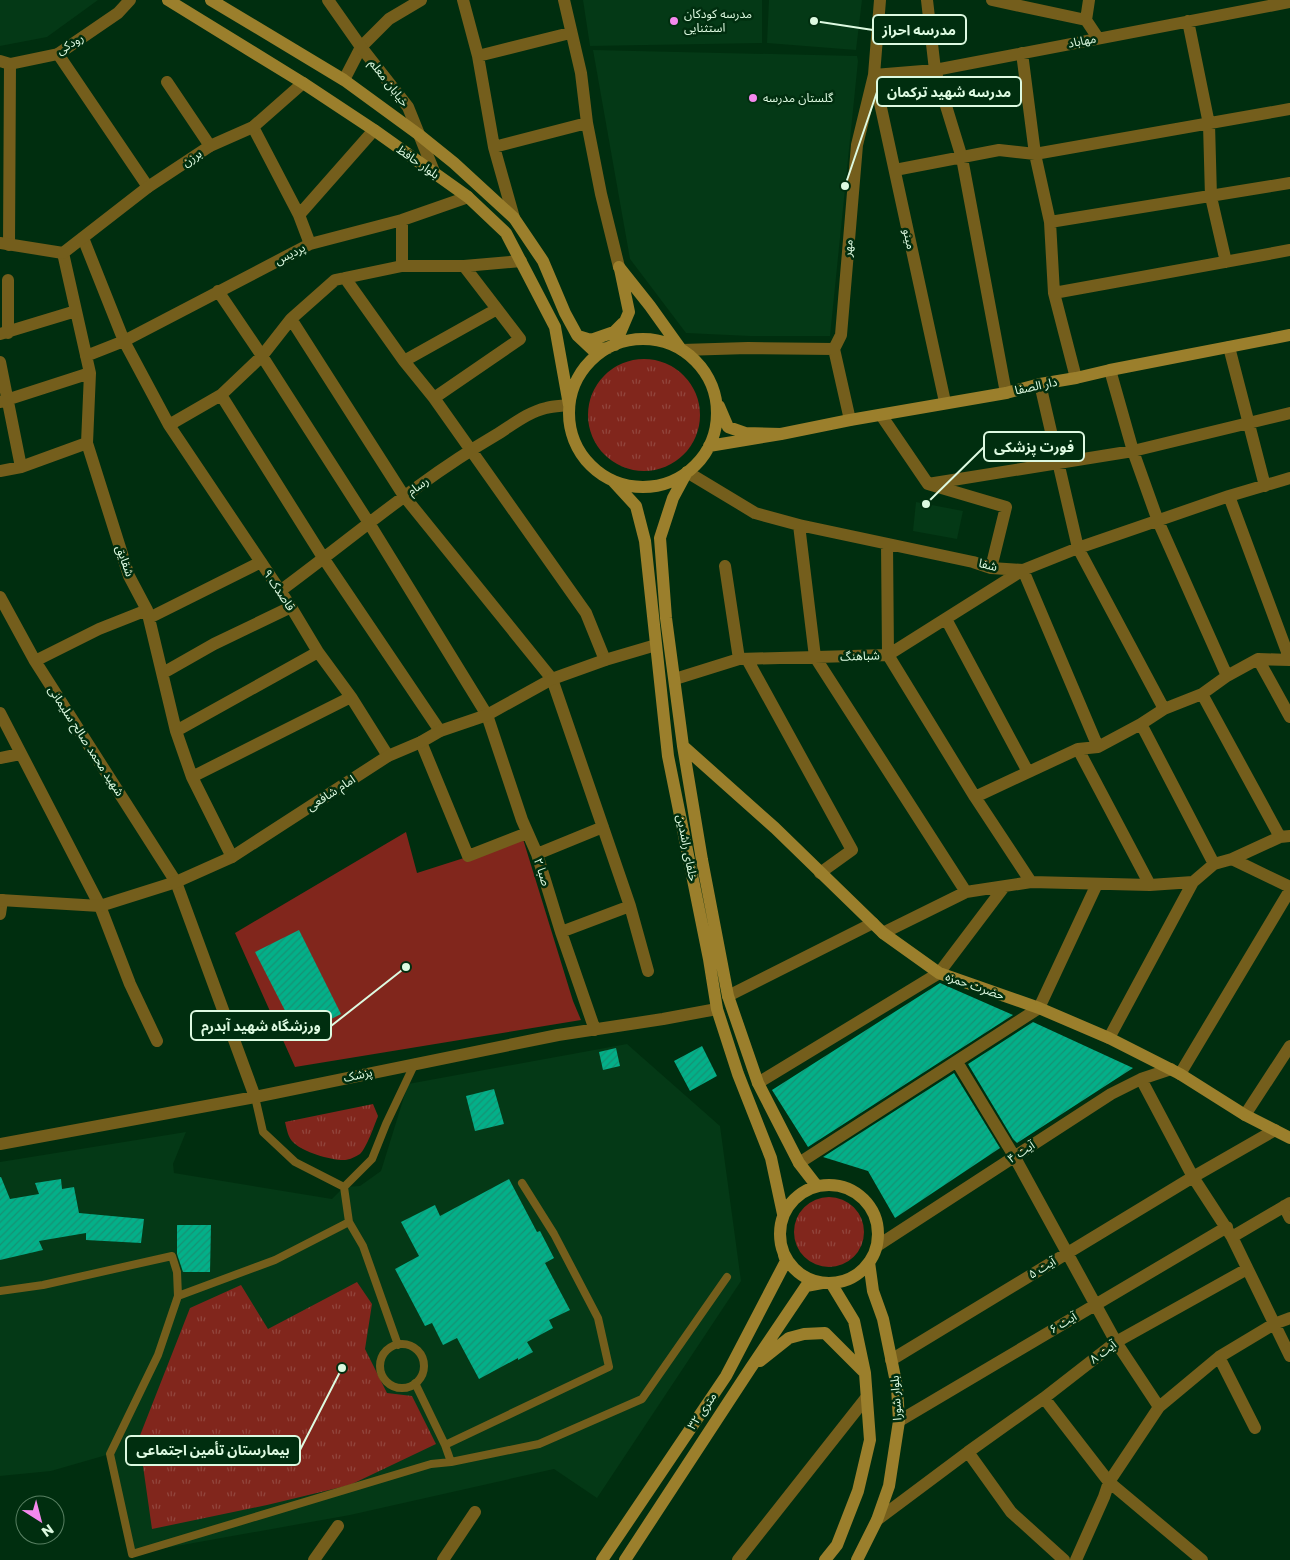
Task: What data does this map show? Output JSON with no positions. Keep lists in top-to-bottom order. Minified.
{"streets":{"main road":["بلوار حافظ","دار الصفا","خلفای راشدین","حضرت حمزه","بلوار شورا","۳۲ متری"],"street":["مهاباد","رودکی","خیابان معلم","برزن","مینو","مهر","پردیس","رسام","شقایق","شفا","قاصدک ۹","شباهنگ","شهید محمد صالح سلیمانی","امام شافعی","صبا ۲","پزشک","آیت ۴","آیت ۵","آیت ۶","آیت ۸"]},"crossings":[["مهاباد","مینو"],["مهاباد","مهر"],["خیابان معلم","بلوار حافظ"],["برزن","بلوار حافظ"],["برزن","شقایق"],["برزن","قاصدک ۹"],["بلوار حافظ","پردیس"],["بلوار حافظ","رسام"],["بلوار حافظ","شفا"],["بلوار حافظ","خلفای راشدین"],["مینو","مهر"],["مینو","دار الصفا"],["پردیس","شقایق"],["پردیس","قاصدک ۹"],["پردیس","صبا ۲"],["رسام","شفا"],["رسام","قاصدک ۹"],["رسام","خلفای راشدین"],["رسام","صبا ۲"],["شقایق","امام شافعی"],["شفا","شباهنگ"],["شفا","خلفای راشدین"],["قاصدک ۹","امام شافعی"],["شباهنگ","خلفای راشدین"],["شهید محمد صالح سلیمانی","امام شافعی"],["شهید محمد صالح سلیمانی","پزشک"],["امام شافعی","خلفای راشدین"],["امام شافعی","صبا ۲"],["خلفای راشدین","حضرت حمزه"],["خلفای راشدین","پزشک"],["خلفای راشدین","آیت ۴"],["خلفای راشدین","بلوار شورا"],["خلفای راشدین","۳۲ متری"],["صبا ۲","پزشک"],["حضرت حمزه","آیت ۴"],["حضرت حمزه","آیت ۵"],["آیت ۴","بلوار شورا"],["آیت ۴","۳۲ متری"],["آیت ۵","بلوار شورا"],["آیت ۶","بلوار شورا"],["آیت ۸","بلوار شورا"],["بلوار شورا","۳۲ متری"]],"places":["مدرسه کودکان استثنایی","مدرسه احراز","گلستان مدرسه","مدرسه شهید ترکمان","فورت پزشکی","ورزشگاه شهید آبدرم","بیمارستان تأمین اجتماعی"],"north":"bottom right"}
